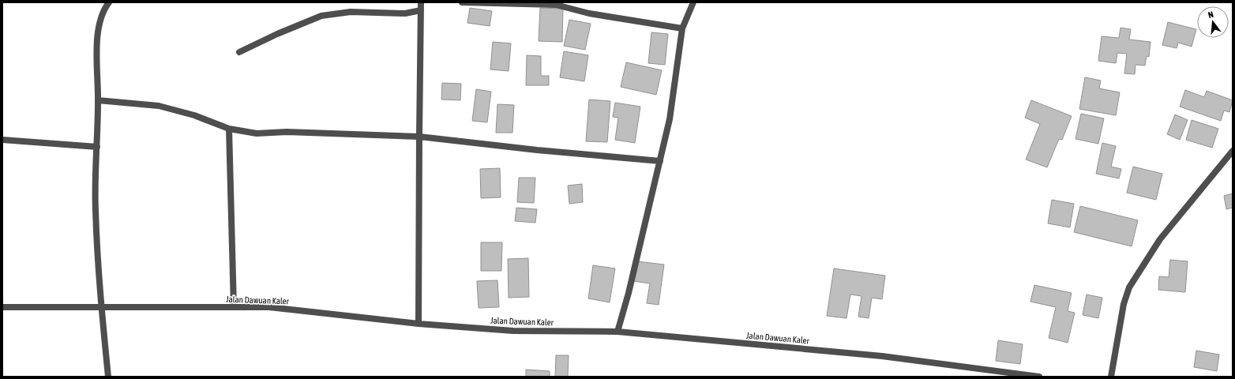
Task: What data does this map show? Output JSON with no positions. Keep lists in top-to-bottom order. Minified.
{"streets":{"street":["Jalan Dawuan Kaler"]},"north":"top"}
